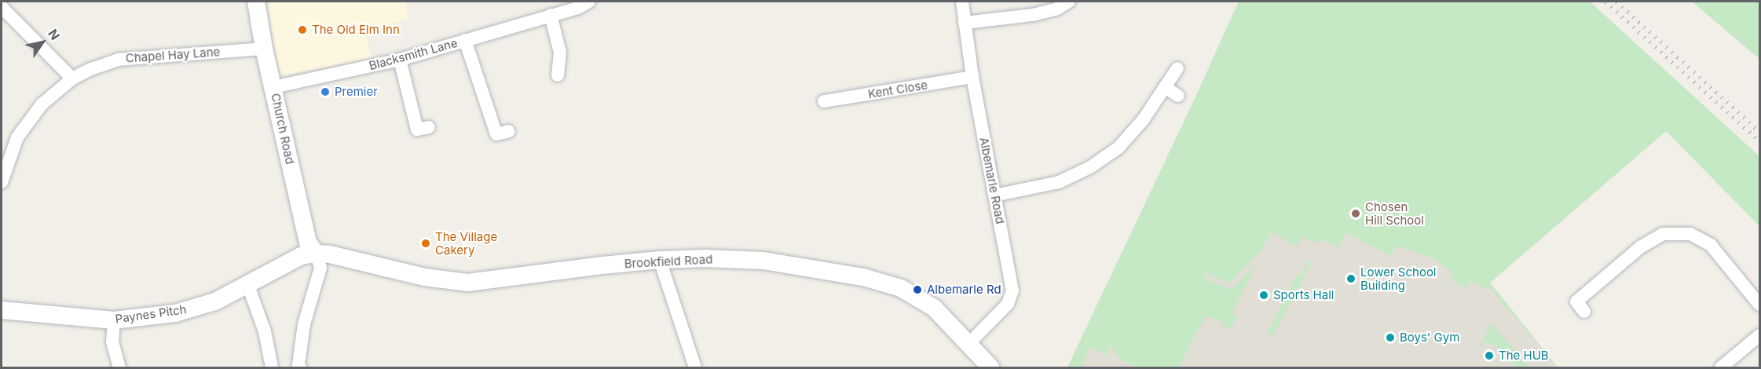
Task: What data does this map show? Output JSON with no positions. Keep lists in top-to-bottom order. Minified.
{"streets":{"street":["Blacksmith Lane","Chapel Hay Lane","Kent Close","Church Road","Albemarle Road","Brookfield Road","Paynes Pitch"]},"crossings":[["Blacksmith Lane","Church Road"],["Chapel Hay Lane","Church Road"],["Kent Close","Albemarle Road"],["Church Road","Brookfield Road"],["Church Road","Paynes Pitch"],["Albemarle Road","Brookfield Road"],["Brookfield Road","Paynes Pitch"]],"places":["The Old Elm Inn","Premier","Chosen Hill School","The Village Cakery","Lower School Building","Albemarle Rd","Sports Hall","Boys' Gym","The HUB"],"north":"top right"}
